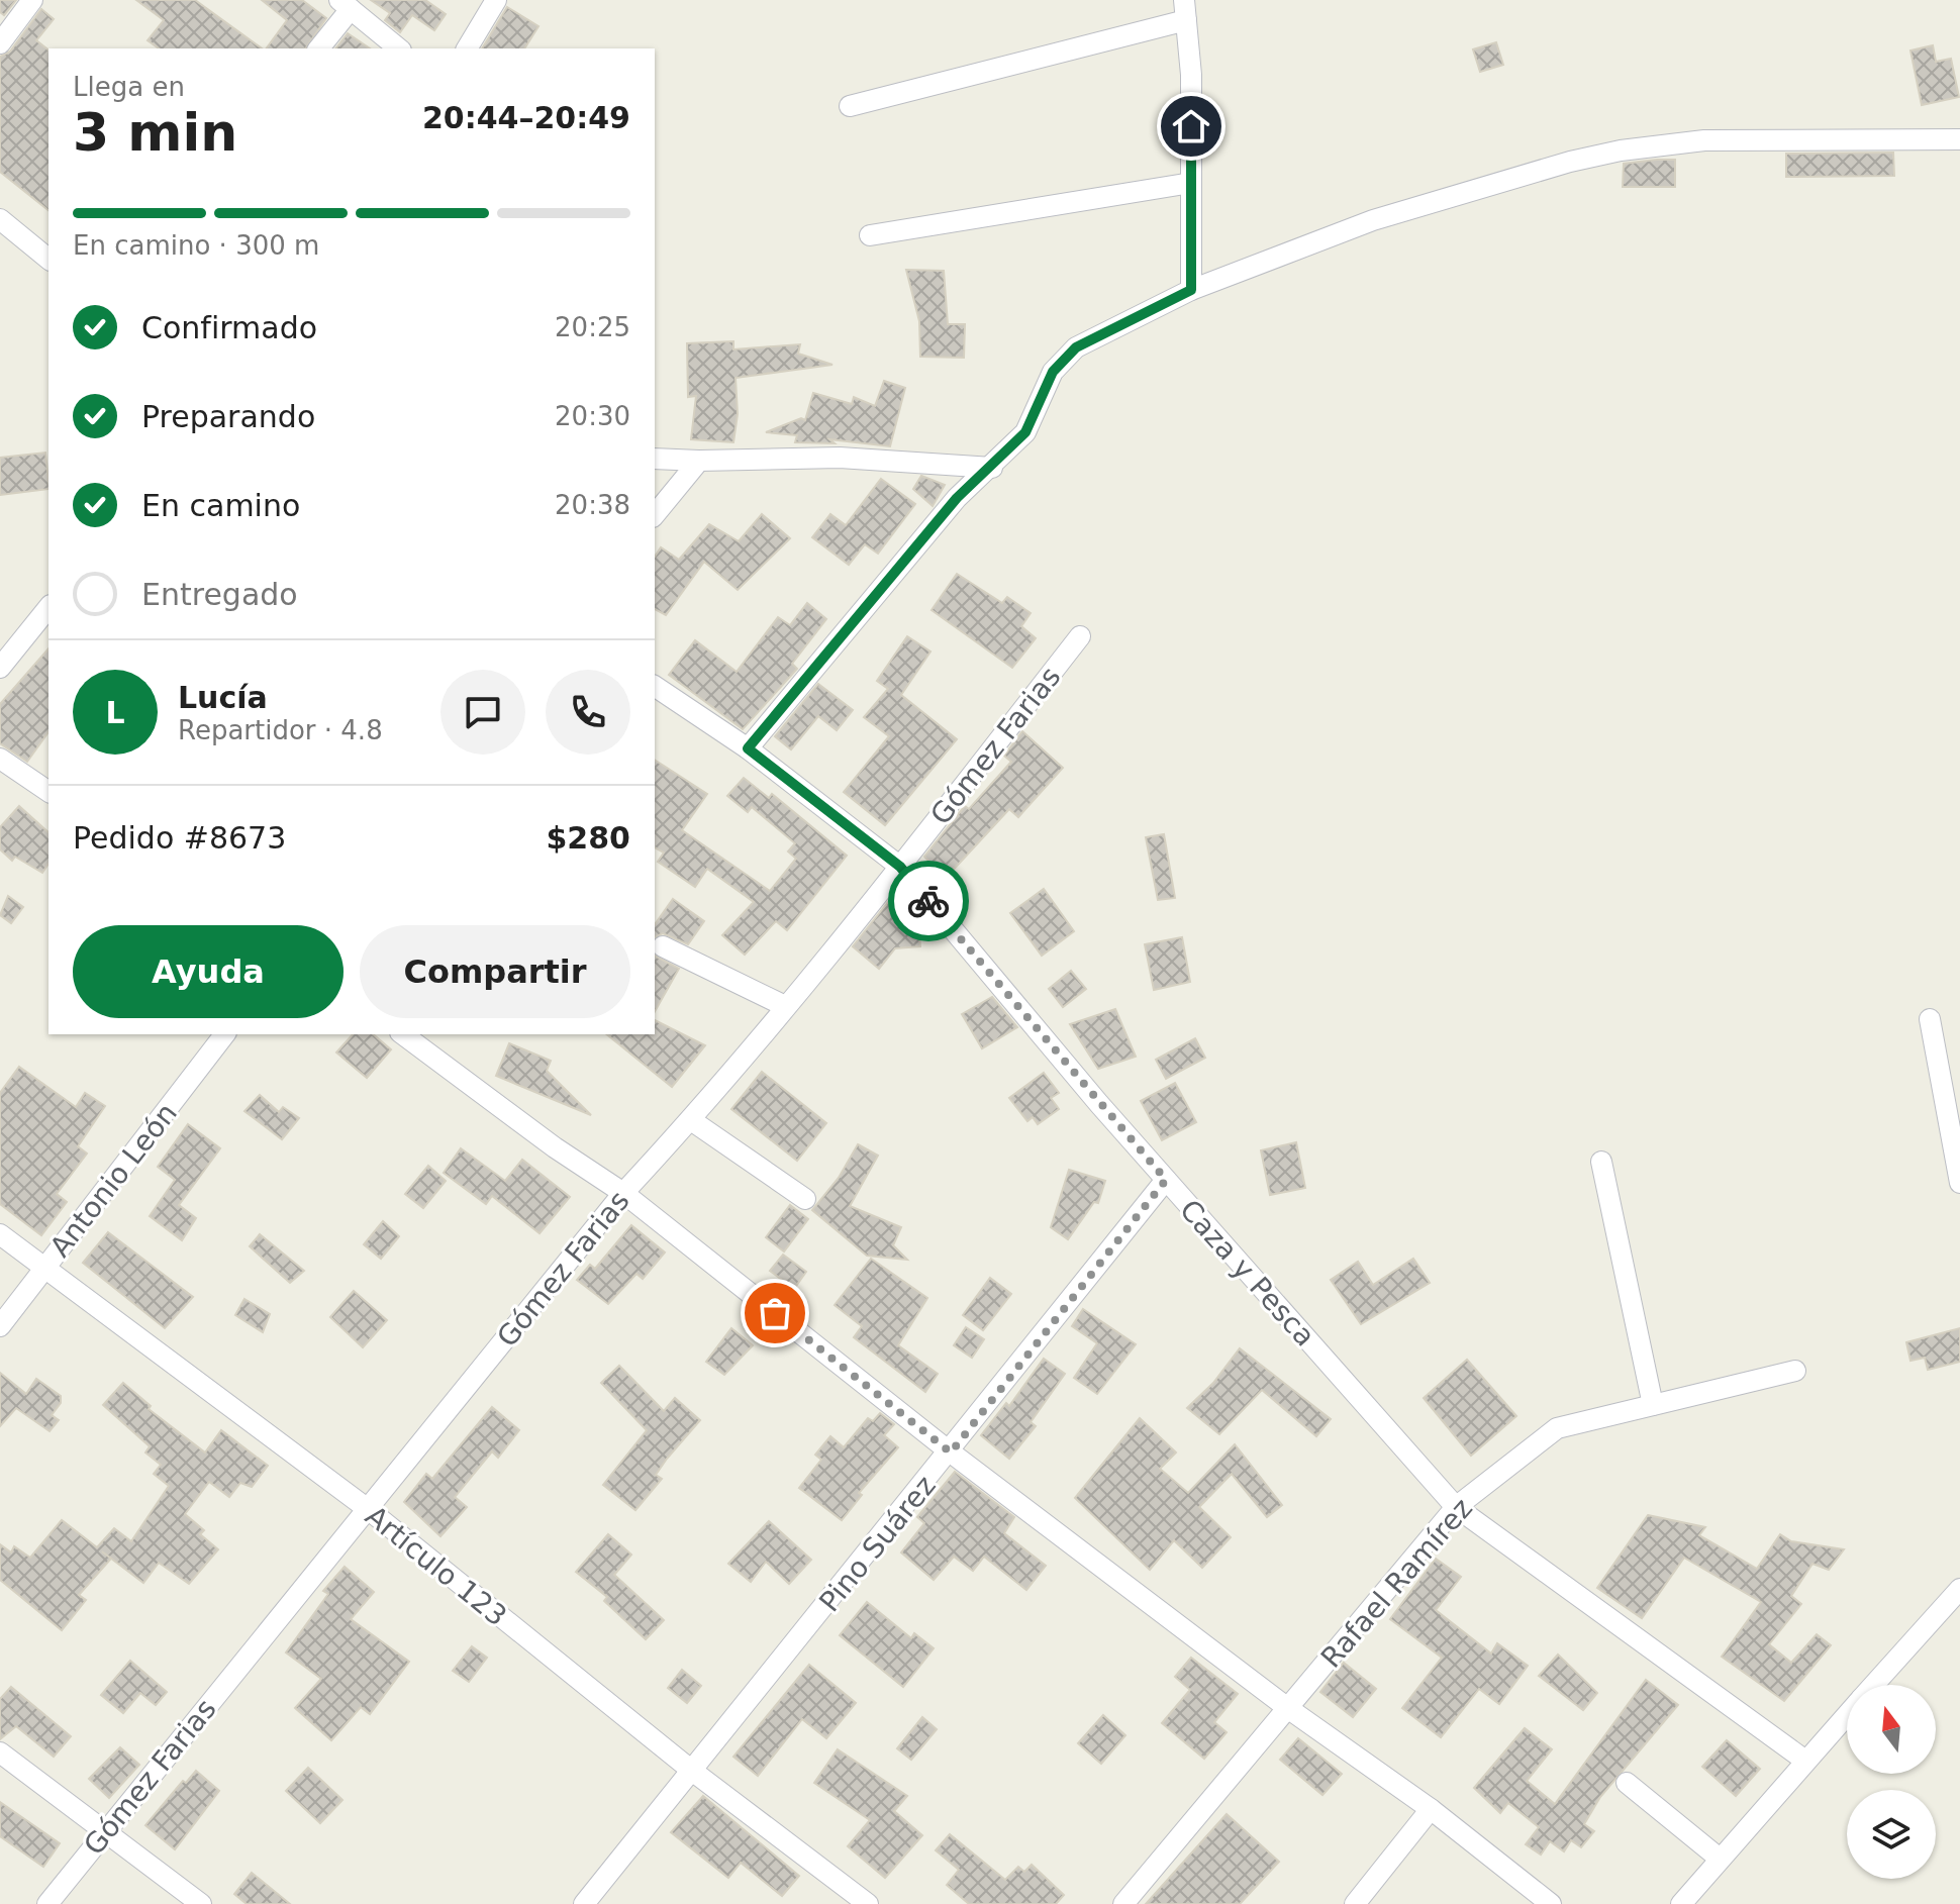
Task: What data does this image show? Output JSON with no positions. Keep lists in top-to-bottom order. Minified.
{"streets":{"street":["Gómez Farias","Antonio León","Caza y Pesca","Pino Suárez","Artículo 123","Rafael Ramírez"]},"crossings":[["Gómez Farias","Caza y Pesca"],["Gómez Farias","Artículo 123"],["Antonio León","Artículo 123"],["Caza y Pesca","Pino Suárez"],["Caza y Pesca","Rafael Ramírez"],["Pino Suárez","Artículo 123"]],"north":"top","page":{"heading":["3 min","Llega en","20:44–20:49"],"panel":["Lucía","Repartidor · 4.8","Pedido #8673","$280"],"bar":"En camino · 300 m","list":[["Confirmado","20:25"],["Preparando","20:30"],["En camino","20:38"],"Entregado"],"round":"L","buttons":["Ayuda","Compartir"]}}
